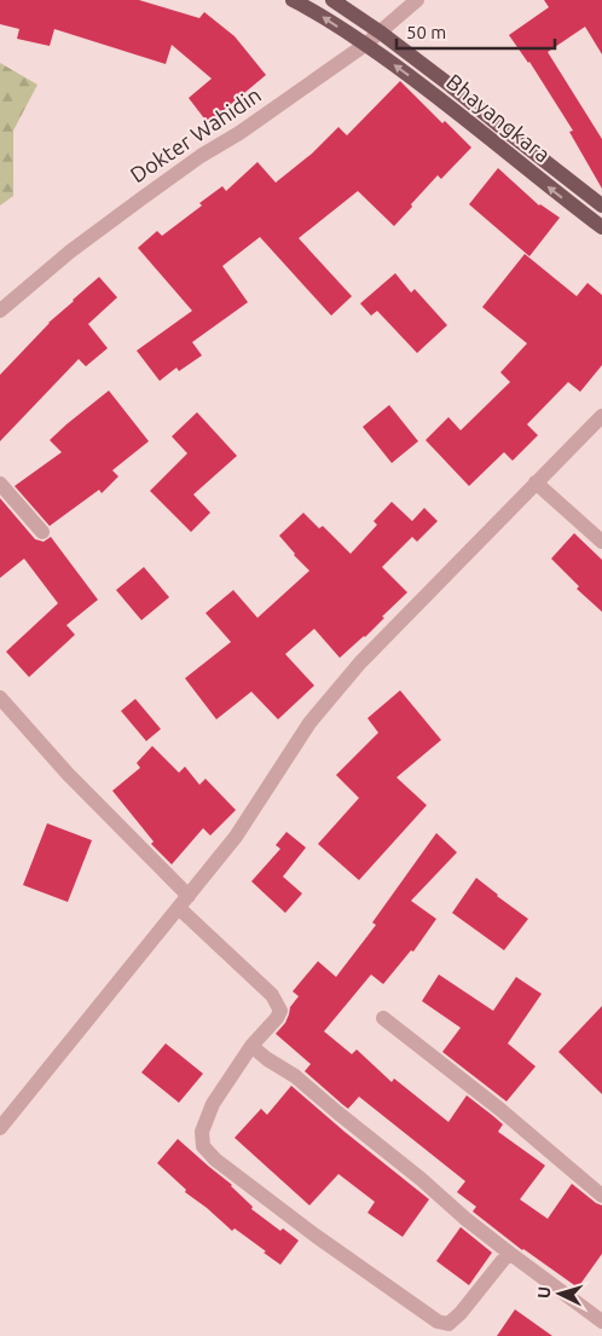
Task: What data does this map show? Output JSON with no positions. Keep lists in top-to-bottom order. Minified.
{"streets":{"main road":["Bhayangkara"],"street":["Dokter Wahidin"]},"crossings":[["Bhayangkara","Dokter Wahidin"]],"scale_bar":"50 m","north":"left"}
